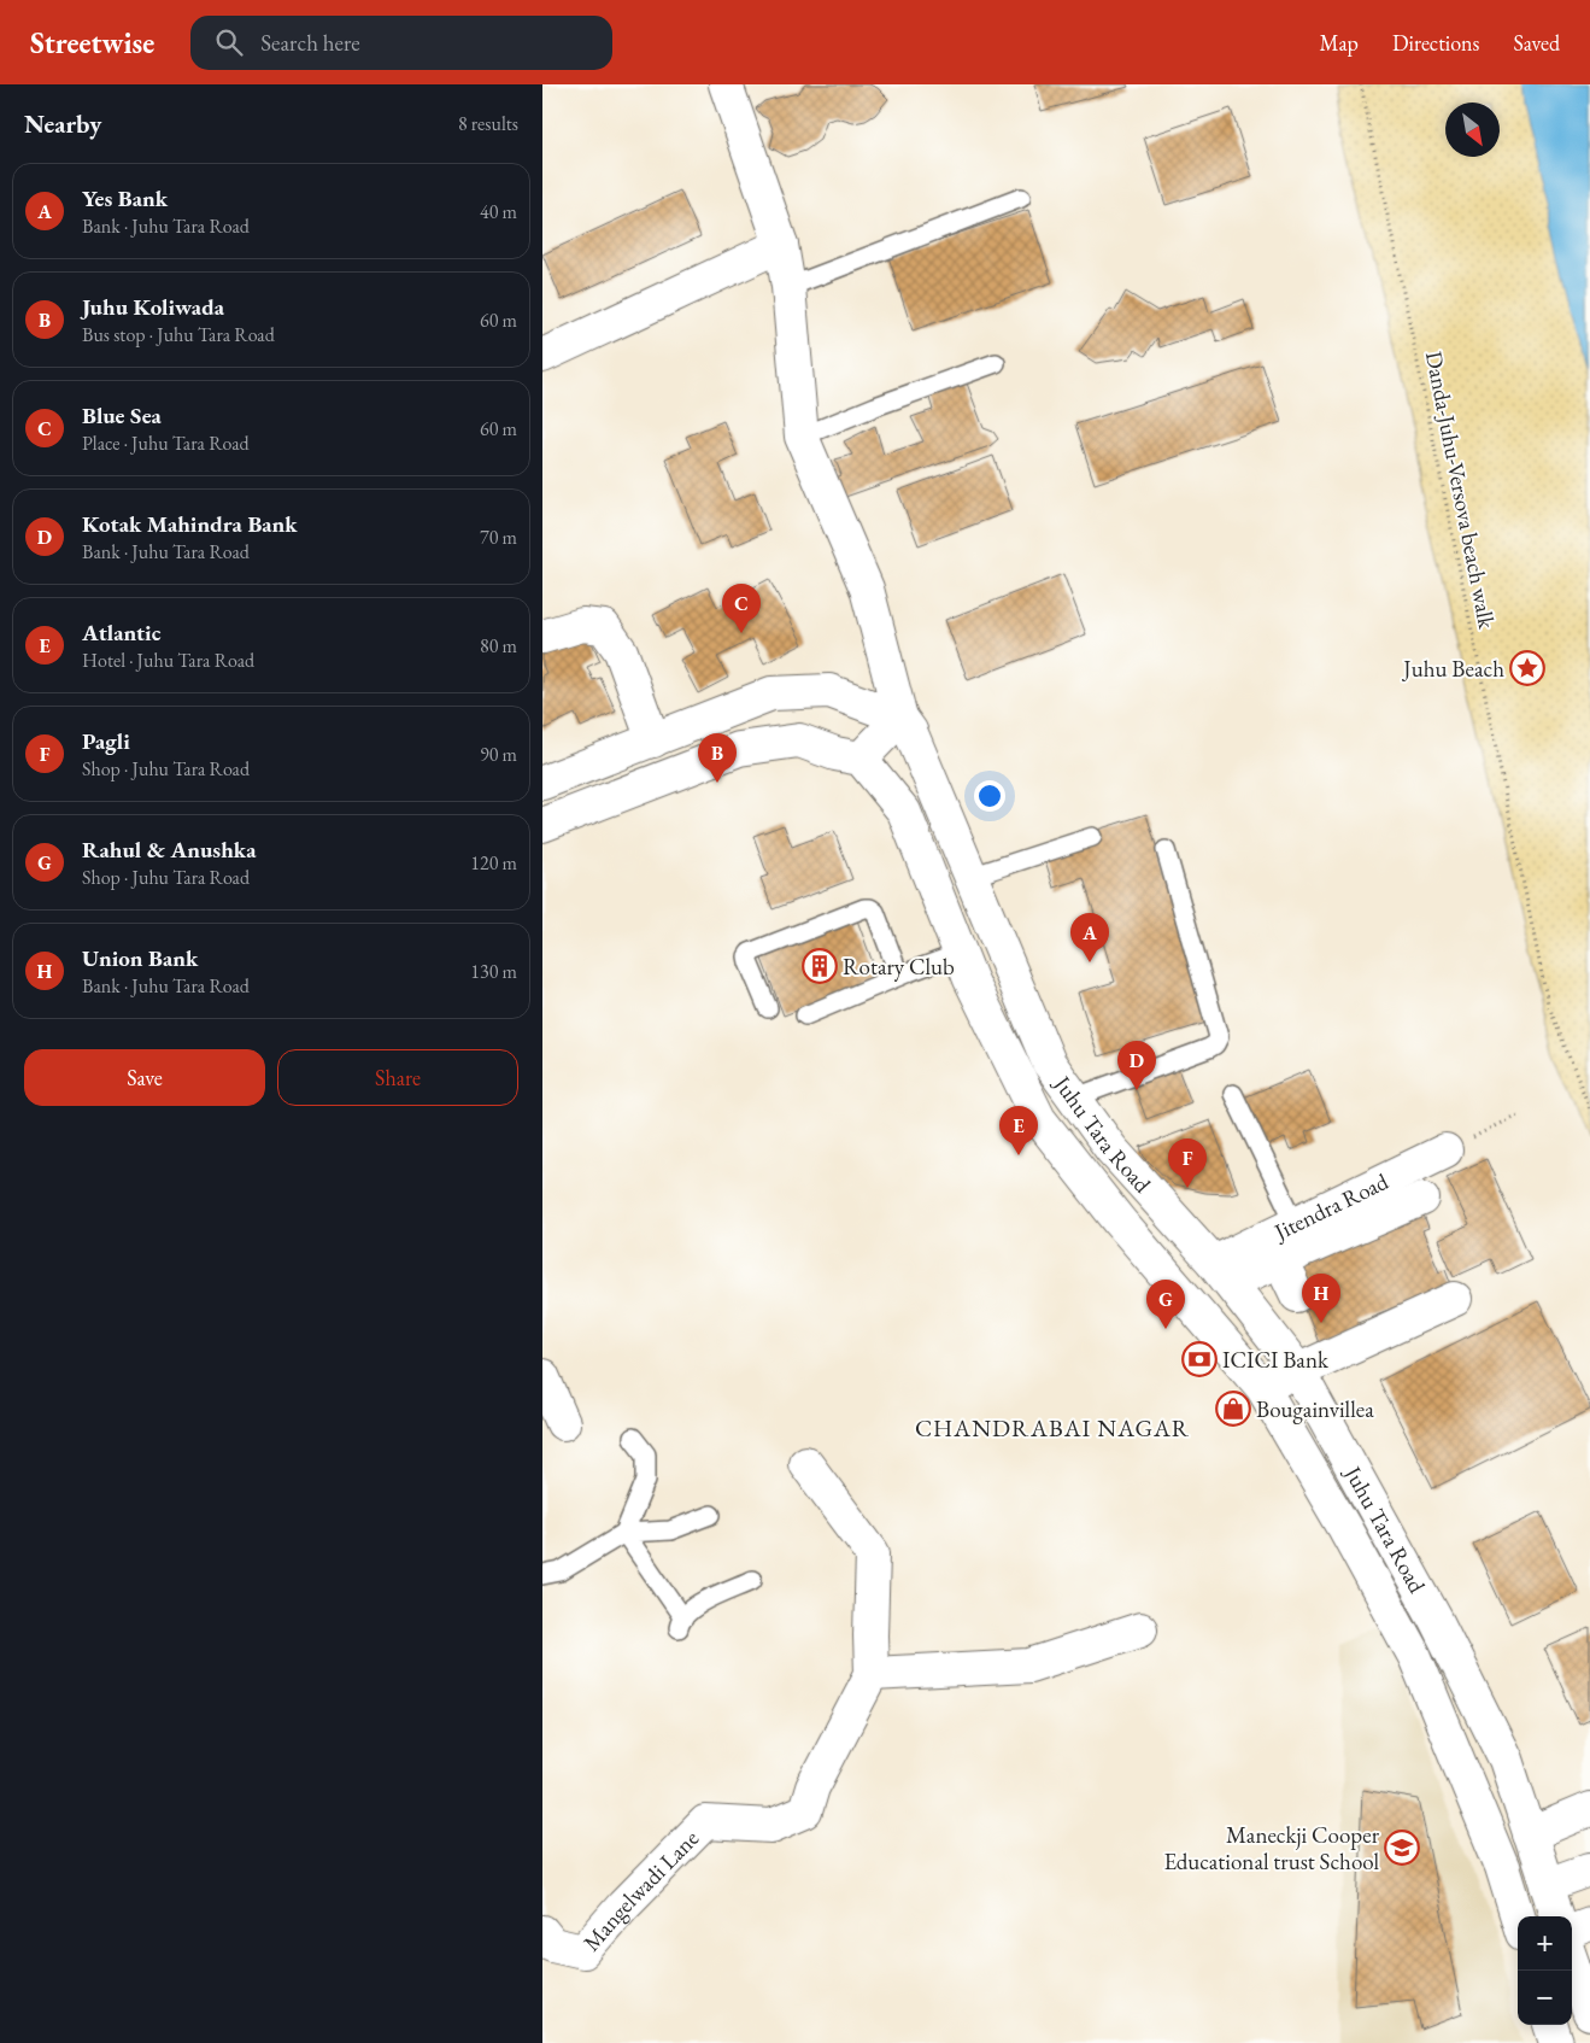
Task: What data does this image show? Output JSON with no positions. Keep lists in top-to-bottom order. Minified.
{"streets":{"main road":["Juhu Tara Road","Jitendra Road","Mangelwadi Lane"],"path":["Danda-Juhu-Versova beach walk"]},"crossings":[["Juhu Tara Road","Jitendra Road"]],"districts":["CHANDRABAI NAGAR"],"places":{"place":["Juhu Beach"],"building":["Rotary Club"],"bank":["ICICI Bank"],"shop":["Bougainvillea"],"school or university":["Maneckji Cooper Educational trust School"]},"north":"bottom right","page":{"header":"Streetwise","search":"Search here","nav":["Map","Directions","Saved"],"heading":["Nearby","8 results"],"list":[{"mark":"A","name":"Yes Bank","note":"Bank · Juhu Tara Road","value":"40 m"},{"mark":"B","name":"Juhu Koliwada","note":"Bus stop · Juhu Tara Road","value":"60 m"},{"mark":"C","name":"Blue Sea","note":"Place · Juhu Tara Road","value":"60 m"},{"mark":"D","name":"Kotak Mahindra Bank","note":"Bank · Juhu Tara Road","value":"70 m"},{"mark":"E","name":"Atlantic","note":"Hotel · Juhu Tara Road","value":"80 m"},{"mark":"F","name":"Pagli","note":"Shop · Juhu Tara Road","value":"90 m"},{"mark":"G","name":"Rahul & Anushka","note":"Shop · Juhu Tara Road","value":"120 m"},{"mark":"H","name":"Union Bank","note":"Bank · Juhu Tara Road","value":"130 m"}],"pins":["C","B","A","D","E","F","H","G"],"buttons":["Save","Share"],"map_buttons":["+","−"]}}
